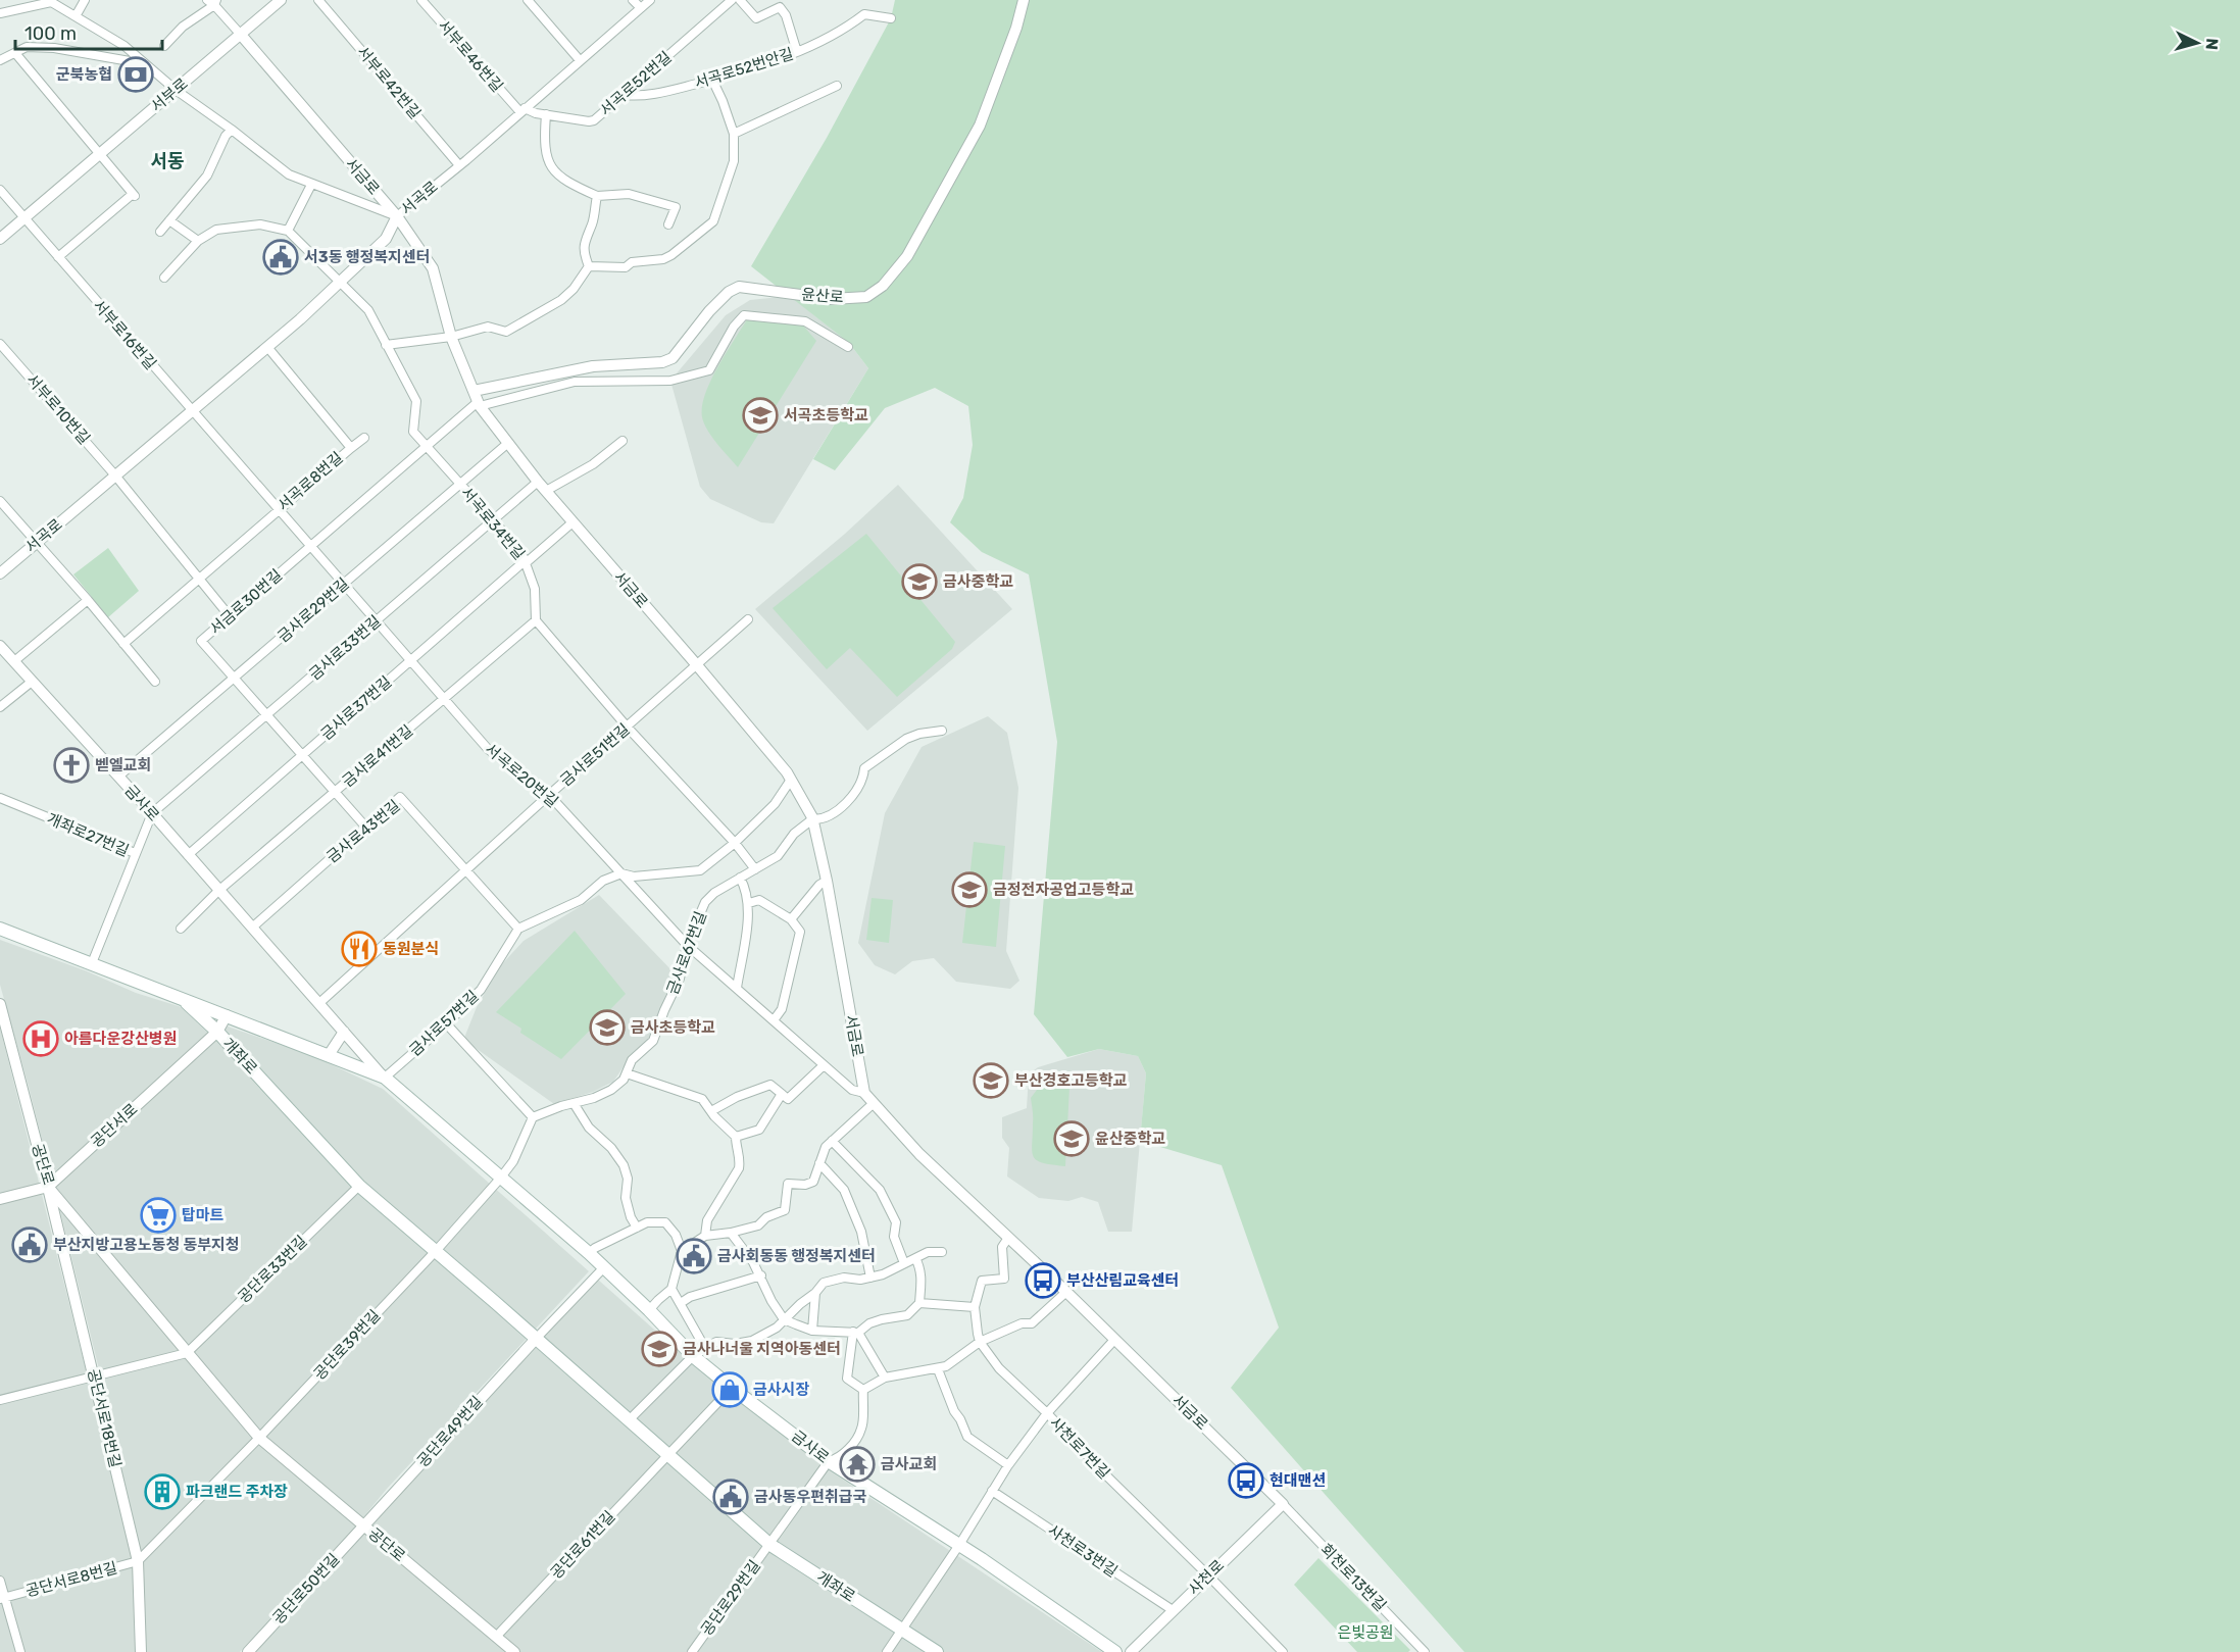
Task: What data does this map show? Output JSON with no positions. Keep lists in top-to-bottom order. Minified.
{"streets":{"main road":["금사로","개좌로"],"street":["서부로46번길","서곡로52번안길","서부로42번길","서곡로52번길","서부로","서금로","서곡로","윤산로","서부로16번길","서부로10번길","서곡로8번길","서곡로34번길","서금로30번길","금사로29번길","금사로33번길","금사로37번길","금사로51번길","금사로41번길","서곡로20번길","금사로43번길","개좌로27번길","금사로67번길","금사로57번길","공단서로","공단로","공단로33번길","공단로39번길","공단서로18번길","공단로49번길","사천로7번길","공단로61번길","사천로3번길","사천로","회천로13번길","공단서로8번길","공단로50번길","공단로29번길"]},"crossings":[["서부로46번길","서곡로52번길"],["서부로46번길","서곡로"],["서곡로52번안길","서곡로52번길"],["서부로42번길","서곡로"],["서곡로52번길","서곡로"],["서부로","서금로"],["서부로","서부로16번길"],["서금로","서곡로"],["서금로","윤산로"],["서금로","서금로30번길"],["서금로","금사로29번길"],["서금로","금사로33번길"],["서금로","금사로37번길"],["서금로","금사로51번길"],["서금로","서곡로20번길"],["서금로","금사로67번길"],["서금로","사천로7번길"],["서금로","사천로"],["서금로","회천로13번길"],["서곡로","서부로16번길"],["서곡로","서부로10번길"],["서곡로","서곡로8번길"],["서곡로","서곡로34번길"],["서곡로","서곡로20번길"],["윤산로","서금로30번길"],["서부로16번길","서곡로20번길"],["서곡로8번길","서곡로20번길"],["서곡로34번길","서금로30번길"],["서곡로34번길","금사로29번길"],["서곡로34번길","금사로33번길"],["서곡로34번길","금사로37번길"],["서곡로34번길","금사로41번길"],["서금로30번길","금사로29번길"],["서금로30번길","금사로33번길"],["서금로30번길","금사로37번길"],["서금로30번길","금사로41번길"],["서금로30번길","서곡로20번길"],["서금로30번길","금사로43번길"],["금사로29번길","서곡로20번길"],["금사로29번길","금사로"],["금사로33번길","서곡로20번길"],["금사로33번길","금사로"],["금사로37번길","서곡로20번길"],["금사로37번길","금사로"],["금사로51번길","서곡로20번길"],["금사로51번길","금사로"],["금사로51번길","금사로43번길"],["금사로41번길","서곡로20번길"],["금사로41번길","금사로"],["서곡로20번길","금사로67번길"],["금사로","금사로43번길"],["금사로","금사로57번길"],["금사로","개좌로"],["금사로","공단서로"],["개좌로27번길","개좌로"],["개좌로","공단서로"],["개좌로","공단로33번길"],["개좌로","공단로39번길"],["개좌로","공단로49번길"],["개좌로","공단로61번길"],["개좌로","공단로29번길"],["공단서로","공단로"],["공단서로","공단서로18번길"],["공단로","공단로33번길"],["공단로","공단로39번길"],["공단로","공단서로18번길"],["공단로","공단로49번길"],["공단로","공단로61번길"],["공단로","공단로50번길"],["공단서로18번길","공단서로8번길"],["공단로49번길","공단로50번길"],["사천로7번길","사천로"],["사천로3번길","사천로"],["사천로","회천로13번길"]],"districts":["서동"],"parks":["은빛공원"],"places":{"bank":["군북농협"],"public building":["서3동 행정복지센터","부산지방고용노동청 동부지청","금사회동동 행정복지센터","금사동우편취급국"],"school or university":["서곡초등학교","금사중학교","금정전자공업고등학교","금사초등학교","부산경호고등학교","윤산중학교","금사나너울 지역아동센터"],"church":["벧엘교회"],"restaurant":["동원분식"],"hospital":["아름다운강산병원"],"supermarket":["탑마트"],"bus stop":["부산산림교육센터","현대맨션"],"shop":["금사시장"],"temple":["금사교회"],"building":["파크랜드 주차장"]},"scale_bar":"100 m","north":"right"}
